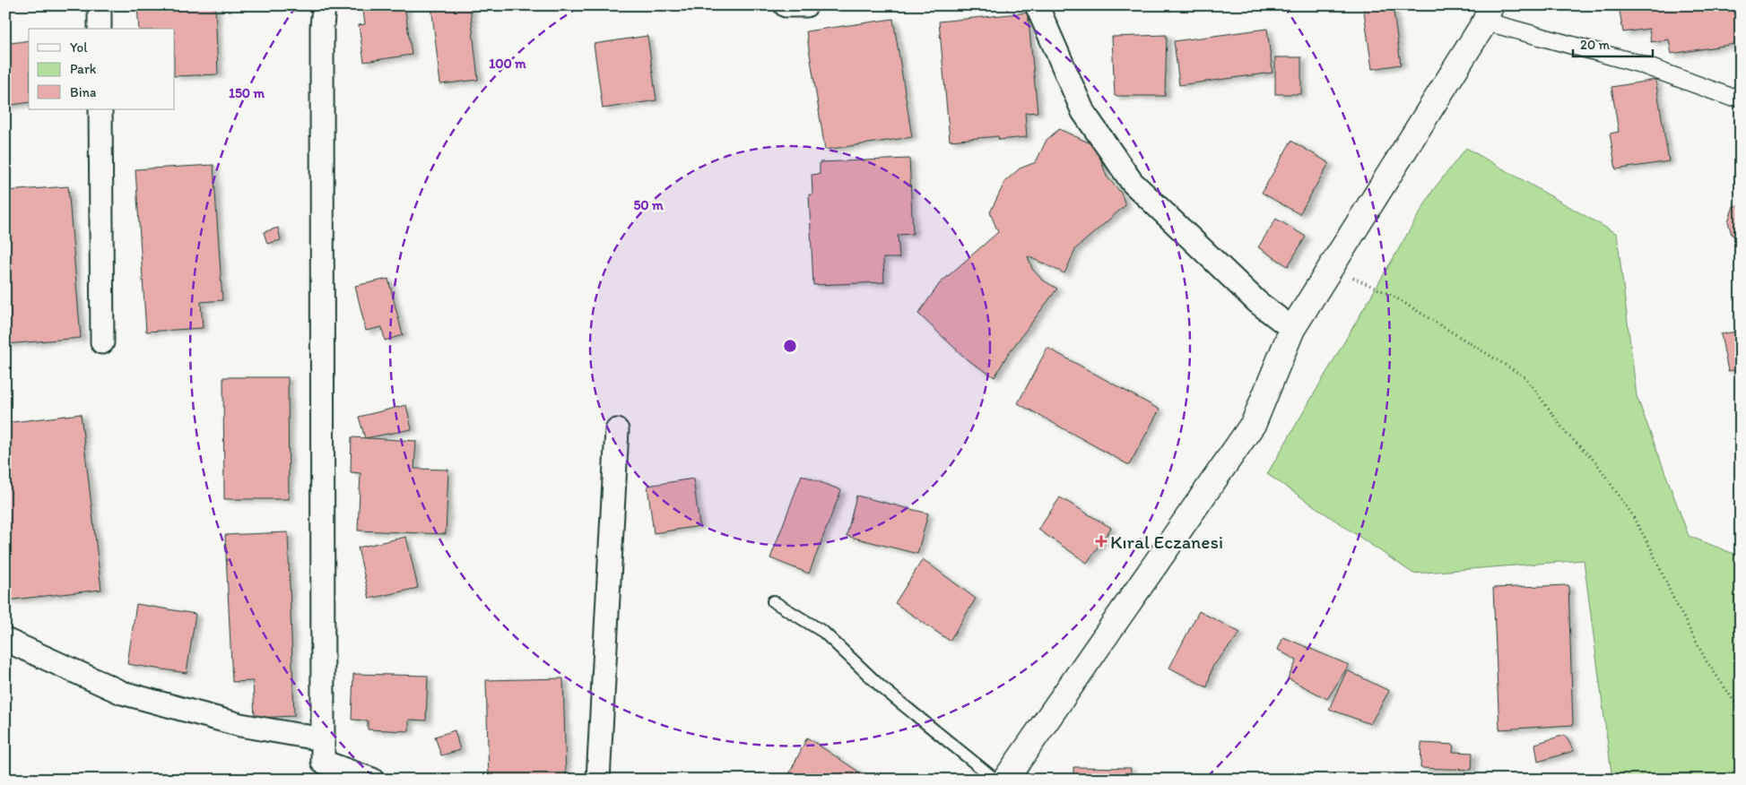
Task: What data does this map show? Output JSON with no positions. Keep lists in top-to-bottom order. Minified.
{"places":{"health":["Kıral Eczanesi"]},"legend":["Yol","Park","Bina"],"scale_bar":"20 m","rings":["100 m","150 m","50 m"]}
